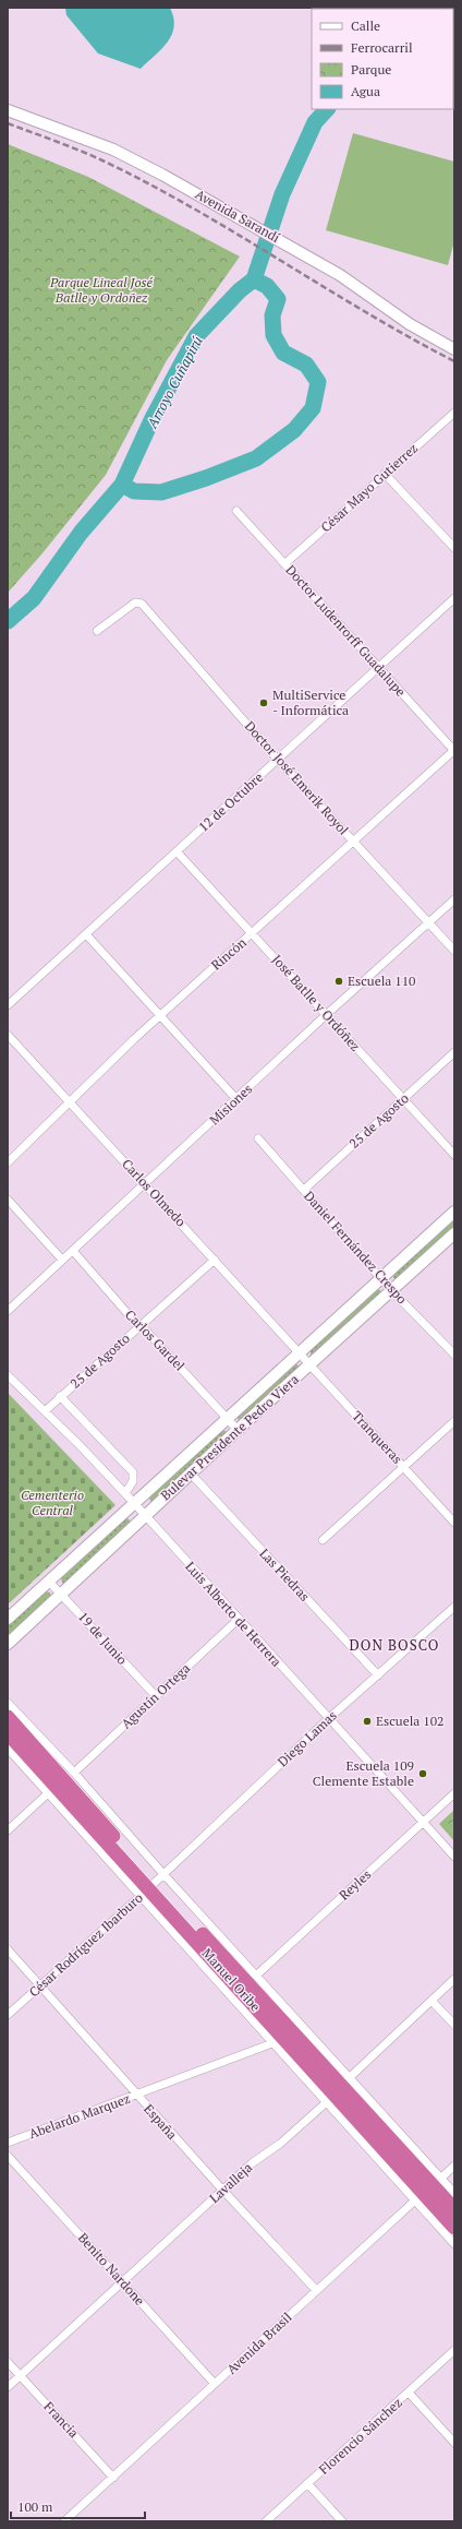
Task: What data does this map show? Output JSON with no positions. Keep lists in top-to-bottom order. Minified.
{"streets":{"highway":["Manuel Oribe"],"street":["Avenida Sarandí","César Mayo Gutierrez","Doctor Ludenrorff Guadalupe","Doctor José Emerik Royol","12 de Octubre","Rincón","José Batlle y Ordóñez","Misiones","25 de Agosto","Carlos Olmedo","Daniel Fernández Crespo","Carlos Gardel","Bulevar Presidente Pedro Viera","Tranqueras","Las Piedras","Luis Alberto de Herrera","19 de Junio","Agustín Ortega","Diego Lamas","Reyles","César Rodríguez Ibarburo","Abelardo Marquez","España","Lavalleja","Benito Nardone","Avenida Brasil","Francia","Florencio Sánchez"]},"crossings":[["César Mayo Gutierrez","Doctor Ludenrorff Guadalupe"],["Doctor Ludenrorff Guadalupe","12 de Octubre"],["Doctor Ludenrorff Guadalupe","Rincón"],["Doctor José Emerik Royol","12 de Octubre"],["Doctor José Emerik Royol","Rincón"],["Doctor José Emerik Royol","Misiones"],["12 de Octubre","José Batlle y Ordóñez"],["Rincón","José Batlle y Ordóñez"],["Rincón","Carlos Olmedo"],["José Batlle y Ordóñez","Misiones"],["José Batlle y Ordóñez","25 de Agosto"],["Misiones","Carlos Olmedo"],["Misiones","Carlos Gardel"],["25 de Agosto","Carlos Olmedo"],["25 de Agosto","Daniel Fernández Crespo"],["25 de Agosto","Carlos Gardel"],["25 de Agosto","Luis Alberto de Herrera"],["Carlos Olmedo","Bulevar Presidente Pedro Viera"],["Carlos Olmedo","Tranqueras"],["Daniel Fernández Crespo","Bulevar Presidente Pedro Viera"],["Carlos Gardel","Bulevar Presidente Pedro Viera"],["Bulevar Presidente Pedro Viera","Tranqueras"],["Bulevar Presidente Pedro Viera","Las Piedras"],["Bulevar Presidente Pedro Viera","Luis Alberto de Herrera"],["Bulevar Presidente Pedro Viera","19 de Junio"],["Las Piedras","Diego Lamas"],["Luis Alberto de Herrera","Agustín Ortega"],["Luis Alberto de Herrera","Diego Lamas"],["Luis Alberto de Herrera","Reyles"],["19 de Junio","Agustín Ortega"],["Agustín Ortega","Manuel Oribe"],["Diego Lamas","César Rodríguez Ibarburo"],["Diego Lamas","Manuel Oribe"],["Reyles","Manuel Oribe"],["César Rodríguez Ibarburo","Manuel Oribe"],["César Rodríguez Ibarburo","España"],["Manuel Oribe","Lavalleja"],["Manuel Oribe","Avenida Brasil"],["Abelardo Marquez","España"],["España","Lavalleja"],["España","Avenida Brasil"],["Lavalleja","Benito Nardone"],["Lavalleja","Francia"],["Benito Nardone","Avenida Brasil"],["Avenida Brasil","Francia"]],"districts":["DON BOSCO"],"water":["Arroyo Cuñapirú"],"parks":["Parque Lineal José Batlle y Ordoñez","Cementerio Central"],"places":["MultiService - Informática","Escuela 110","Escuela 102","Escuela 109 Clemente Estable"],"legend":["Calle","Ferrocarril","Parque","Agua"],"scale_bar":"100 m"}
